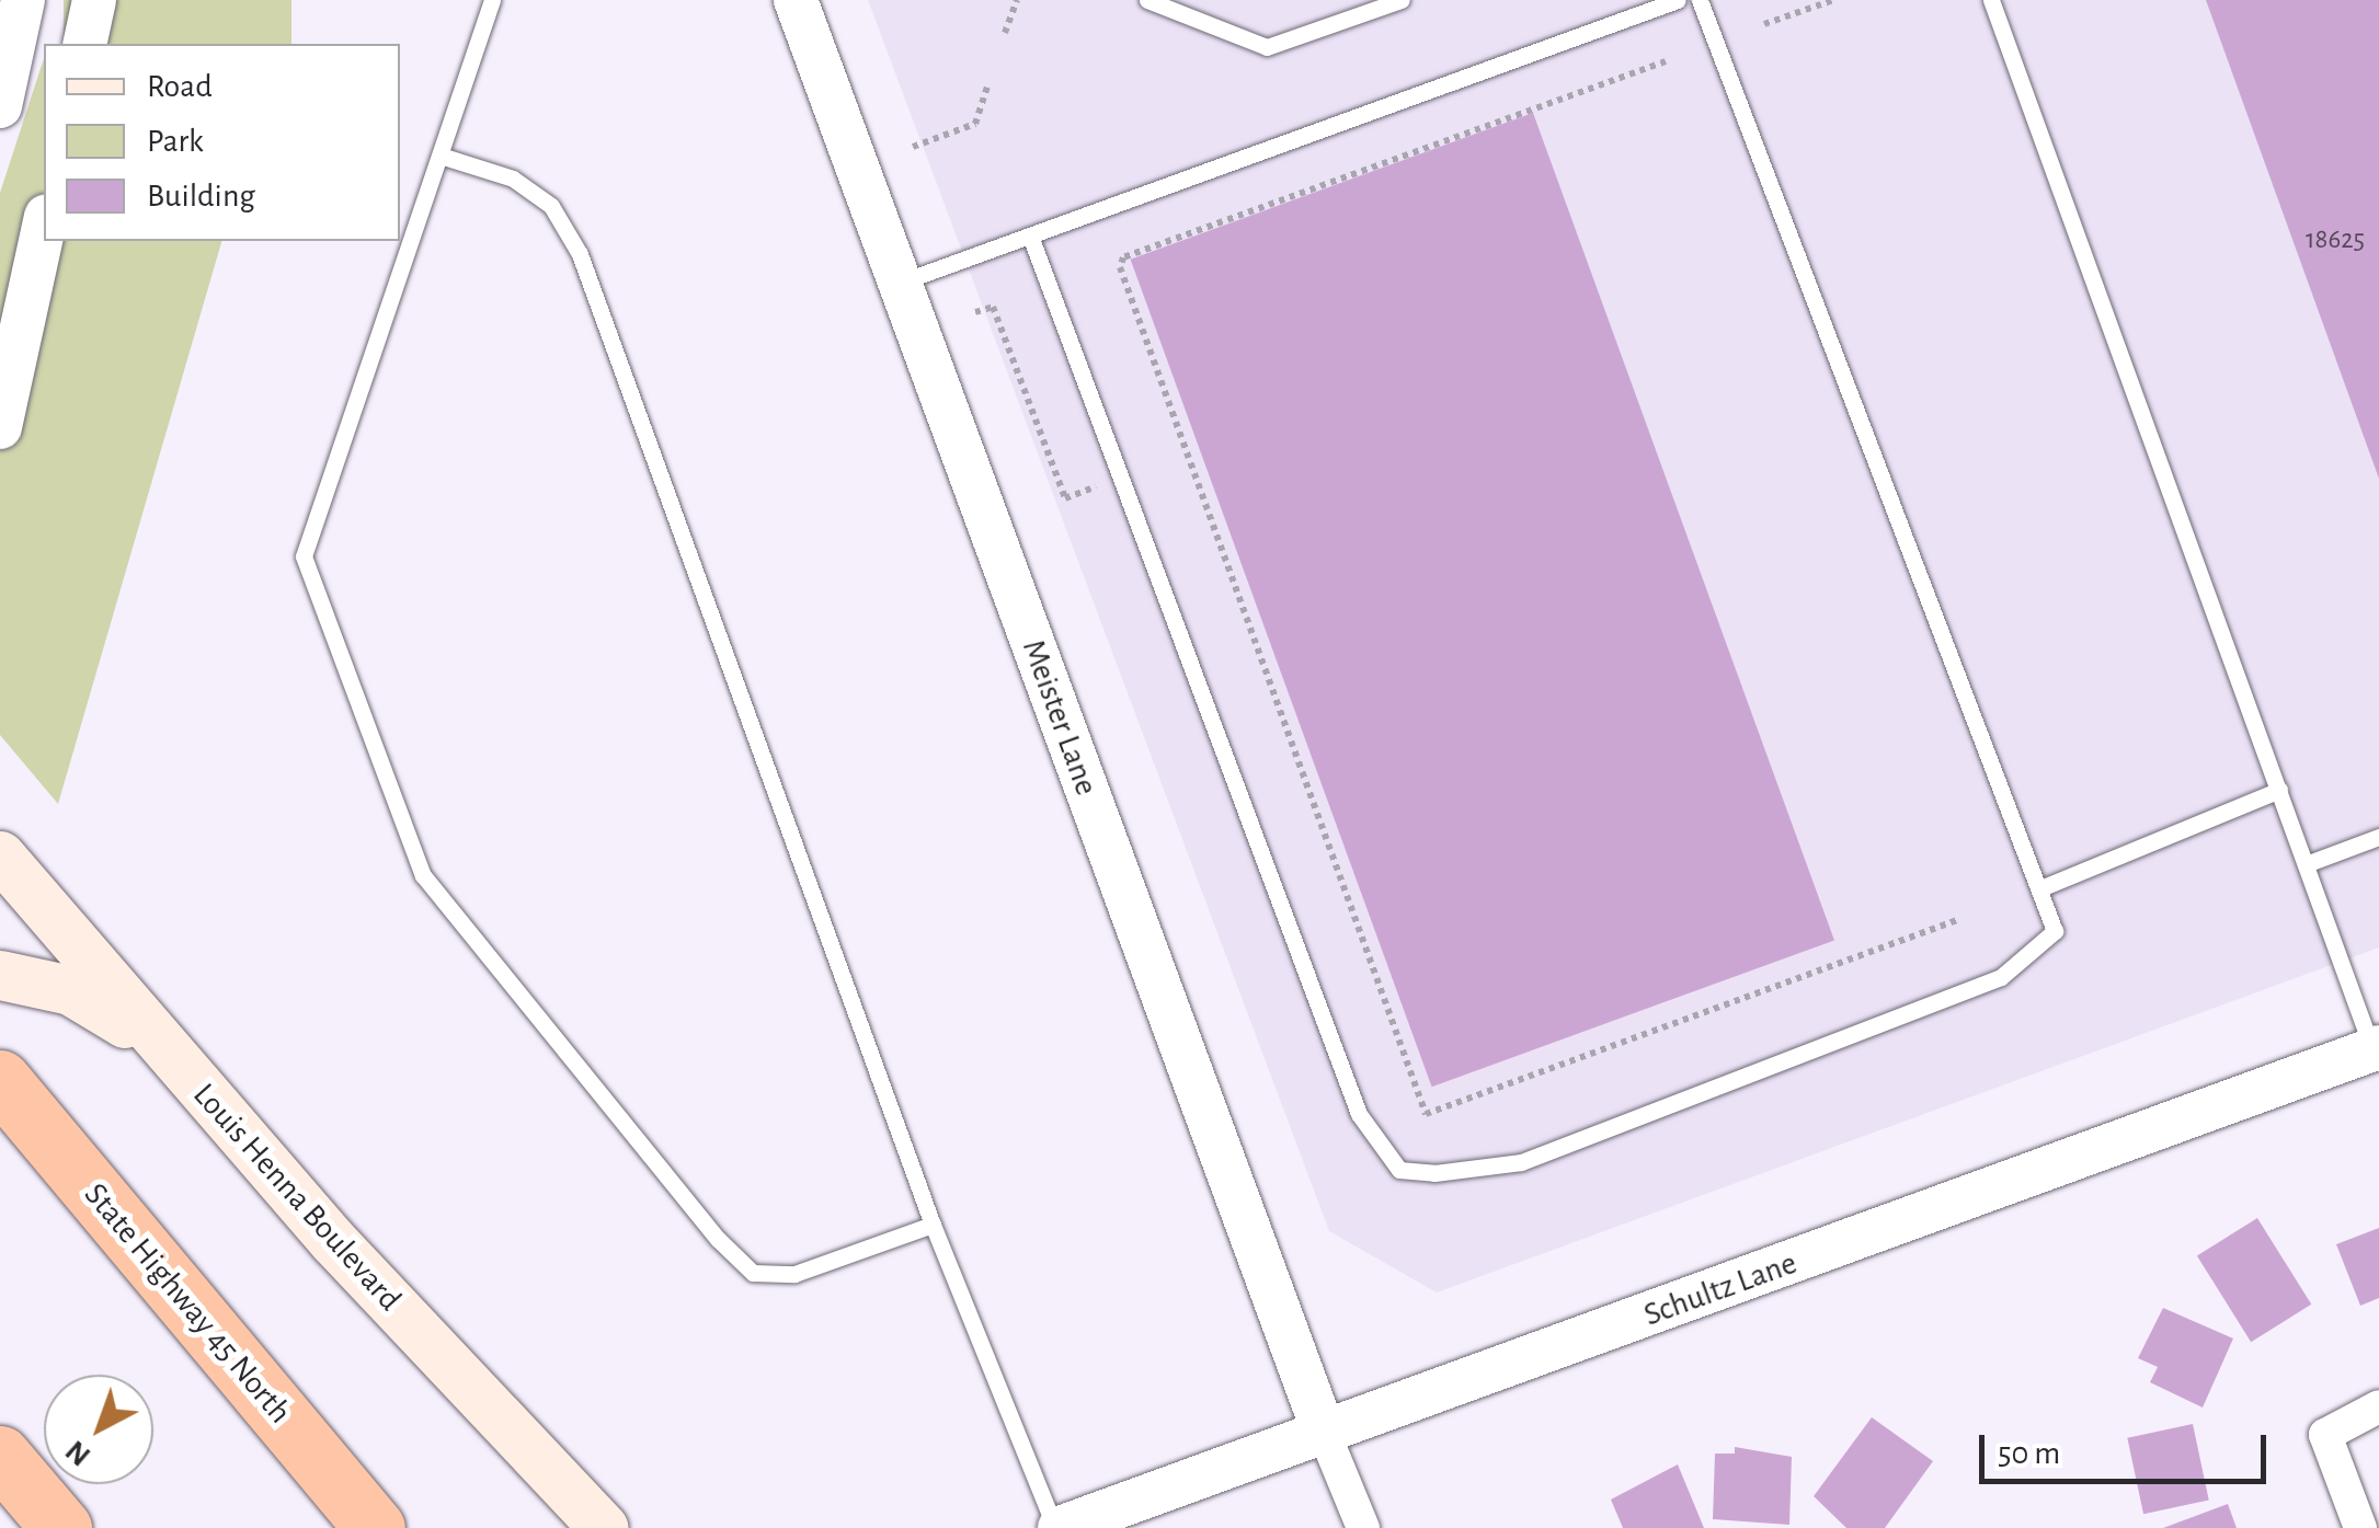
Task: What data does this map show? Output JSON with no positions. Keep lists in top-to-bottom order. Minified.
{"streets":{"highway":["State Highway 45 North"],"main road":["Louis Henna Boulevard"],"street":["Meister Lane","Schultz Lane"]},"crossings":[["Meister Lane","Schultz Lane"]],"house_numbers":["18625"],"legend":["Road","Park","Building"],"scale_bar":"50 m","north":"bottom left"}
